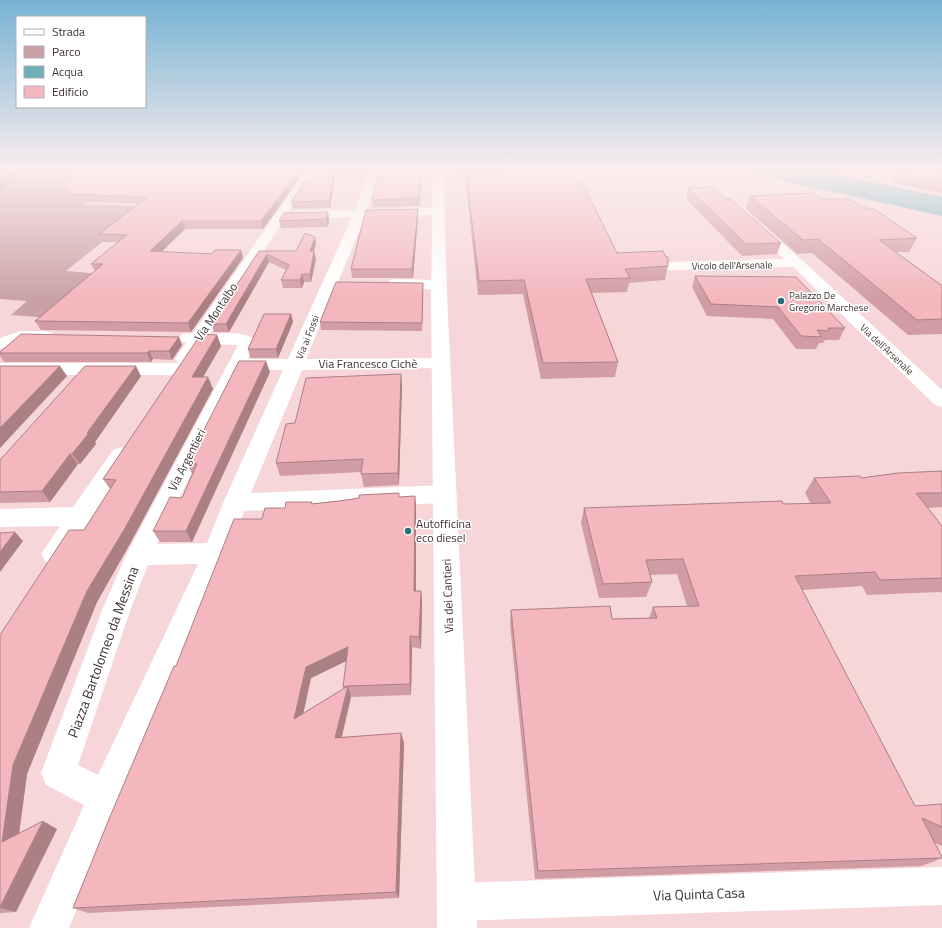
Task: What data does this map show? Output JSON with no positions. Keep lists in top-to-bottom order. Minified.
{"streets":{"street":["Vicolo dell'Arsenale","Via Montalbo","Via ai Fossi","Via dell'Arsenale","Via Francesco Cichè","Via Argentieri","Via dei Cantieri","Piazza Bartolomeo da Messina","Via Quinta Casa"]},"crossings":[["Vicolo dell'Arsenale","Via dell'Arsenale"],["Via Montalbo","Via Argentieri"],["Via ai Fossi","Via Francesco Cichè"],["Via Francesco Cichè","Via Argentieri"],["Via Francesco Cichè","Via dei Cantieri"],["Via Argentieri","Piazza Bartolomeo da Messina"],["Via dei Cantieri","Via Quinta Casa"]],"places":["Palazzo De Gregorio Marchese","Autofficina eco diesel"],"legend":["Strada","Parco","Acqua","Edificio"]}
